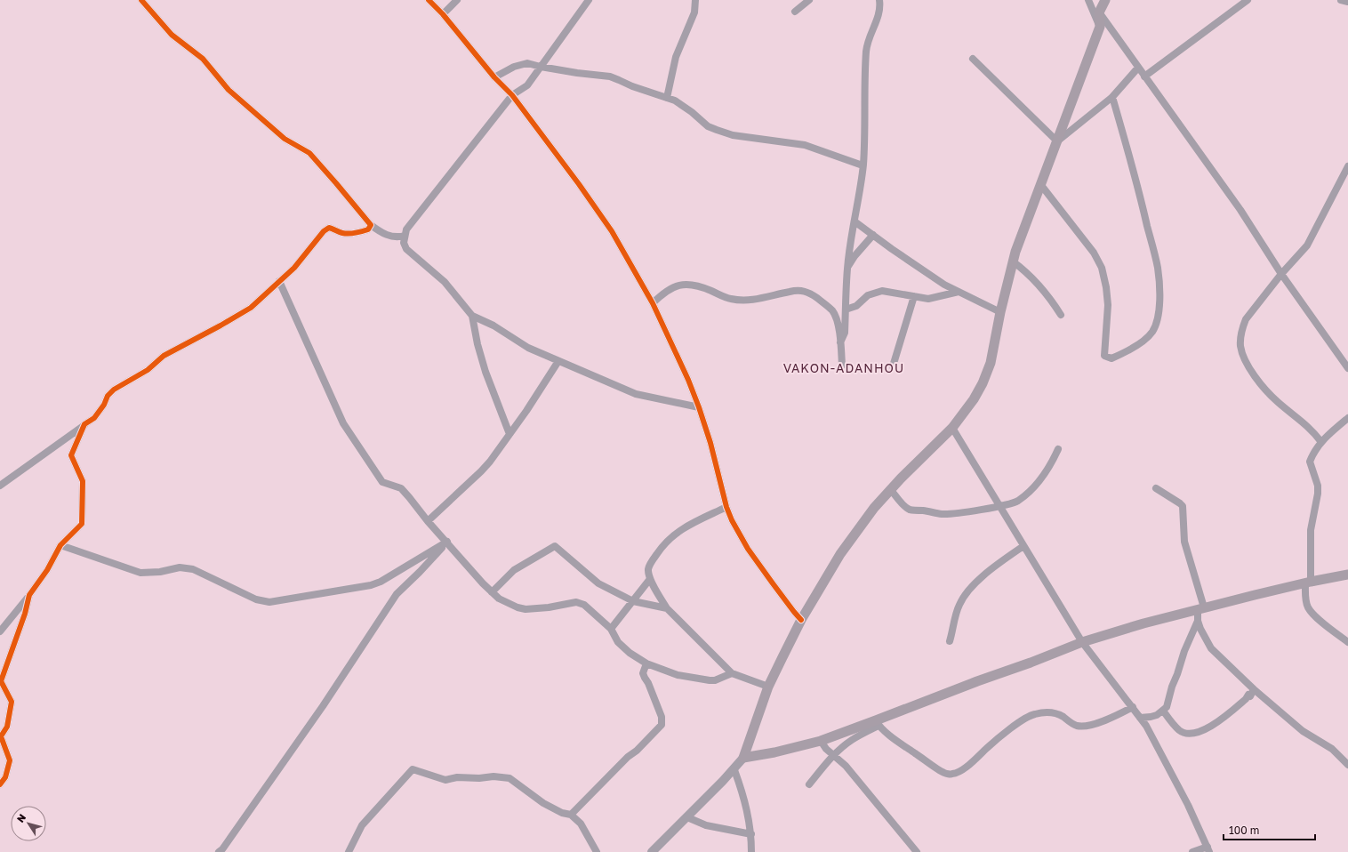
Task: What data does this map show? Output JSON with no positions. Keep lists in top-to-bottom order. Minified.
{"districts":["VAKON-ADANHOU"],"scale_bar":"100 m","north":"top left"}
